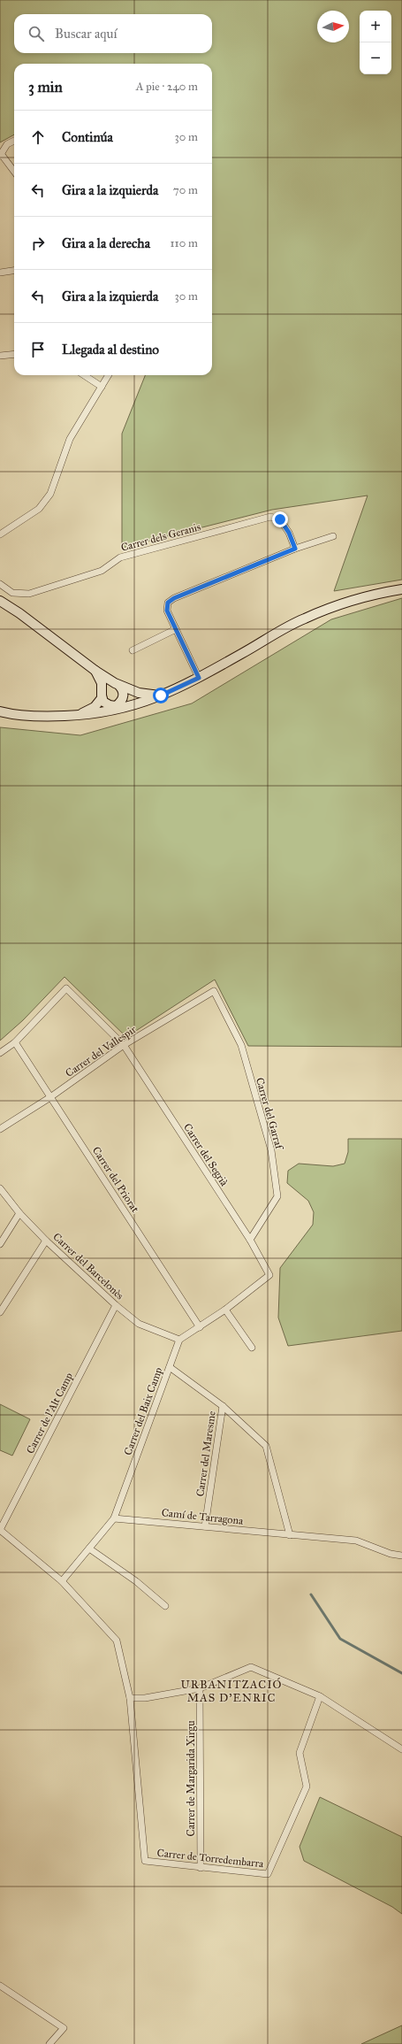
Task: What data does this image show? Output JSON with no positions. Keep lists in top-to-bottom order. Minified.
{"streets":{"street":["Carrer dels Geranis","Carrer del Vallespir","Carrer del Garraf","Carrer del Segrià","Carrer del Priorat","Carrer del Barcelonès","Carrer del Baix Camp","Carrer de l'Alt Camp","Carrer del Maresme","Camí de Tarragona","Carrer de Margarida Xirgu","Carrer de Torredembarra"]},"crossings":[["Carrer del Vallespir","Carrer del Garraf"],["Carrer del Vallespir","Carrer del Segrià"],["Carrer del Vallespir","Carrer del Priorat"],["Carrer del Garraf","Carrer del Segrià"],["Carrer del Segrià","Carrer del Priorat"],["Carrer del Barcelonès","Carrer del Baix Camp"],["Carrer del Barcelonès","Carrer de l'Alt Camp"],["Carrer del Baix Camp","Camí de Tarragona"],["Carrer del Maresme","Camí de Tarragona"],["Carrer de Margarida Xirgu","Carrer de Torredembarra"]],"districts":["URBANITZACIÓ MAS D'ENRIC"],"north":"right","page":{"map_buttons":["+","−"],"search":"Buscar aquí","heading":["3 min","A pie · 240 m"],"list":[["Continúa","30 m"],["Gira a la izquierda","70 m"],["Gira a la derecha","110 m"],["Gira a la izquierda","30 m"],"Llegada al destino"]}}
